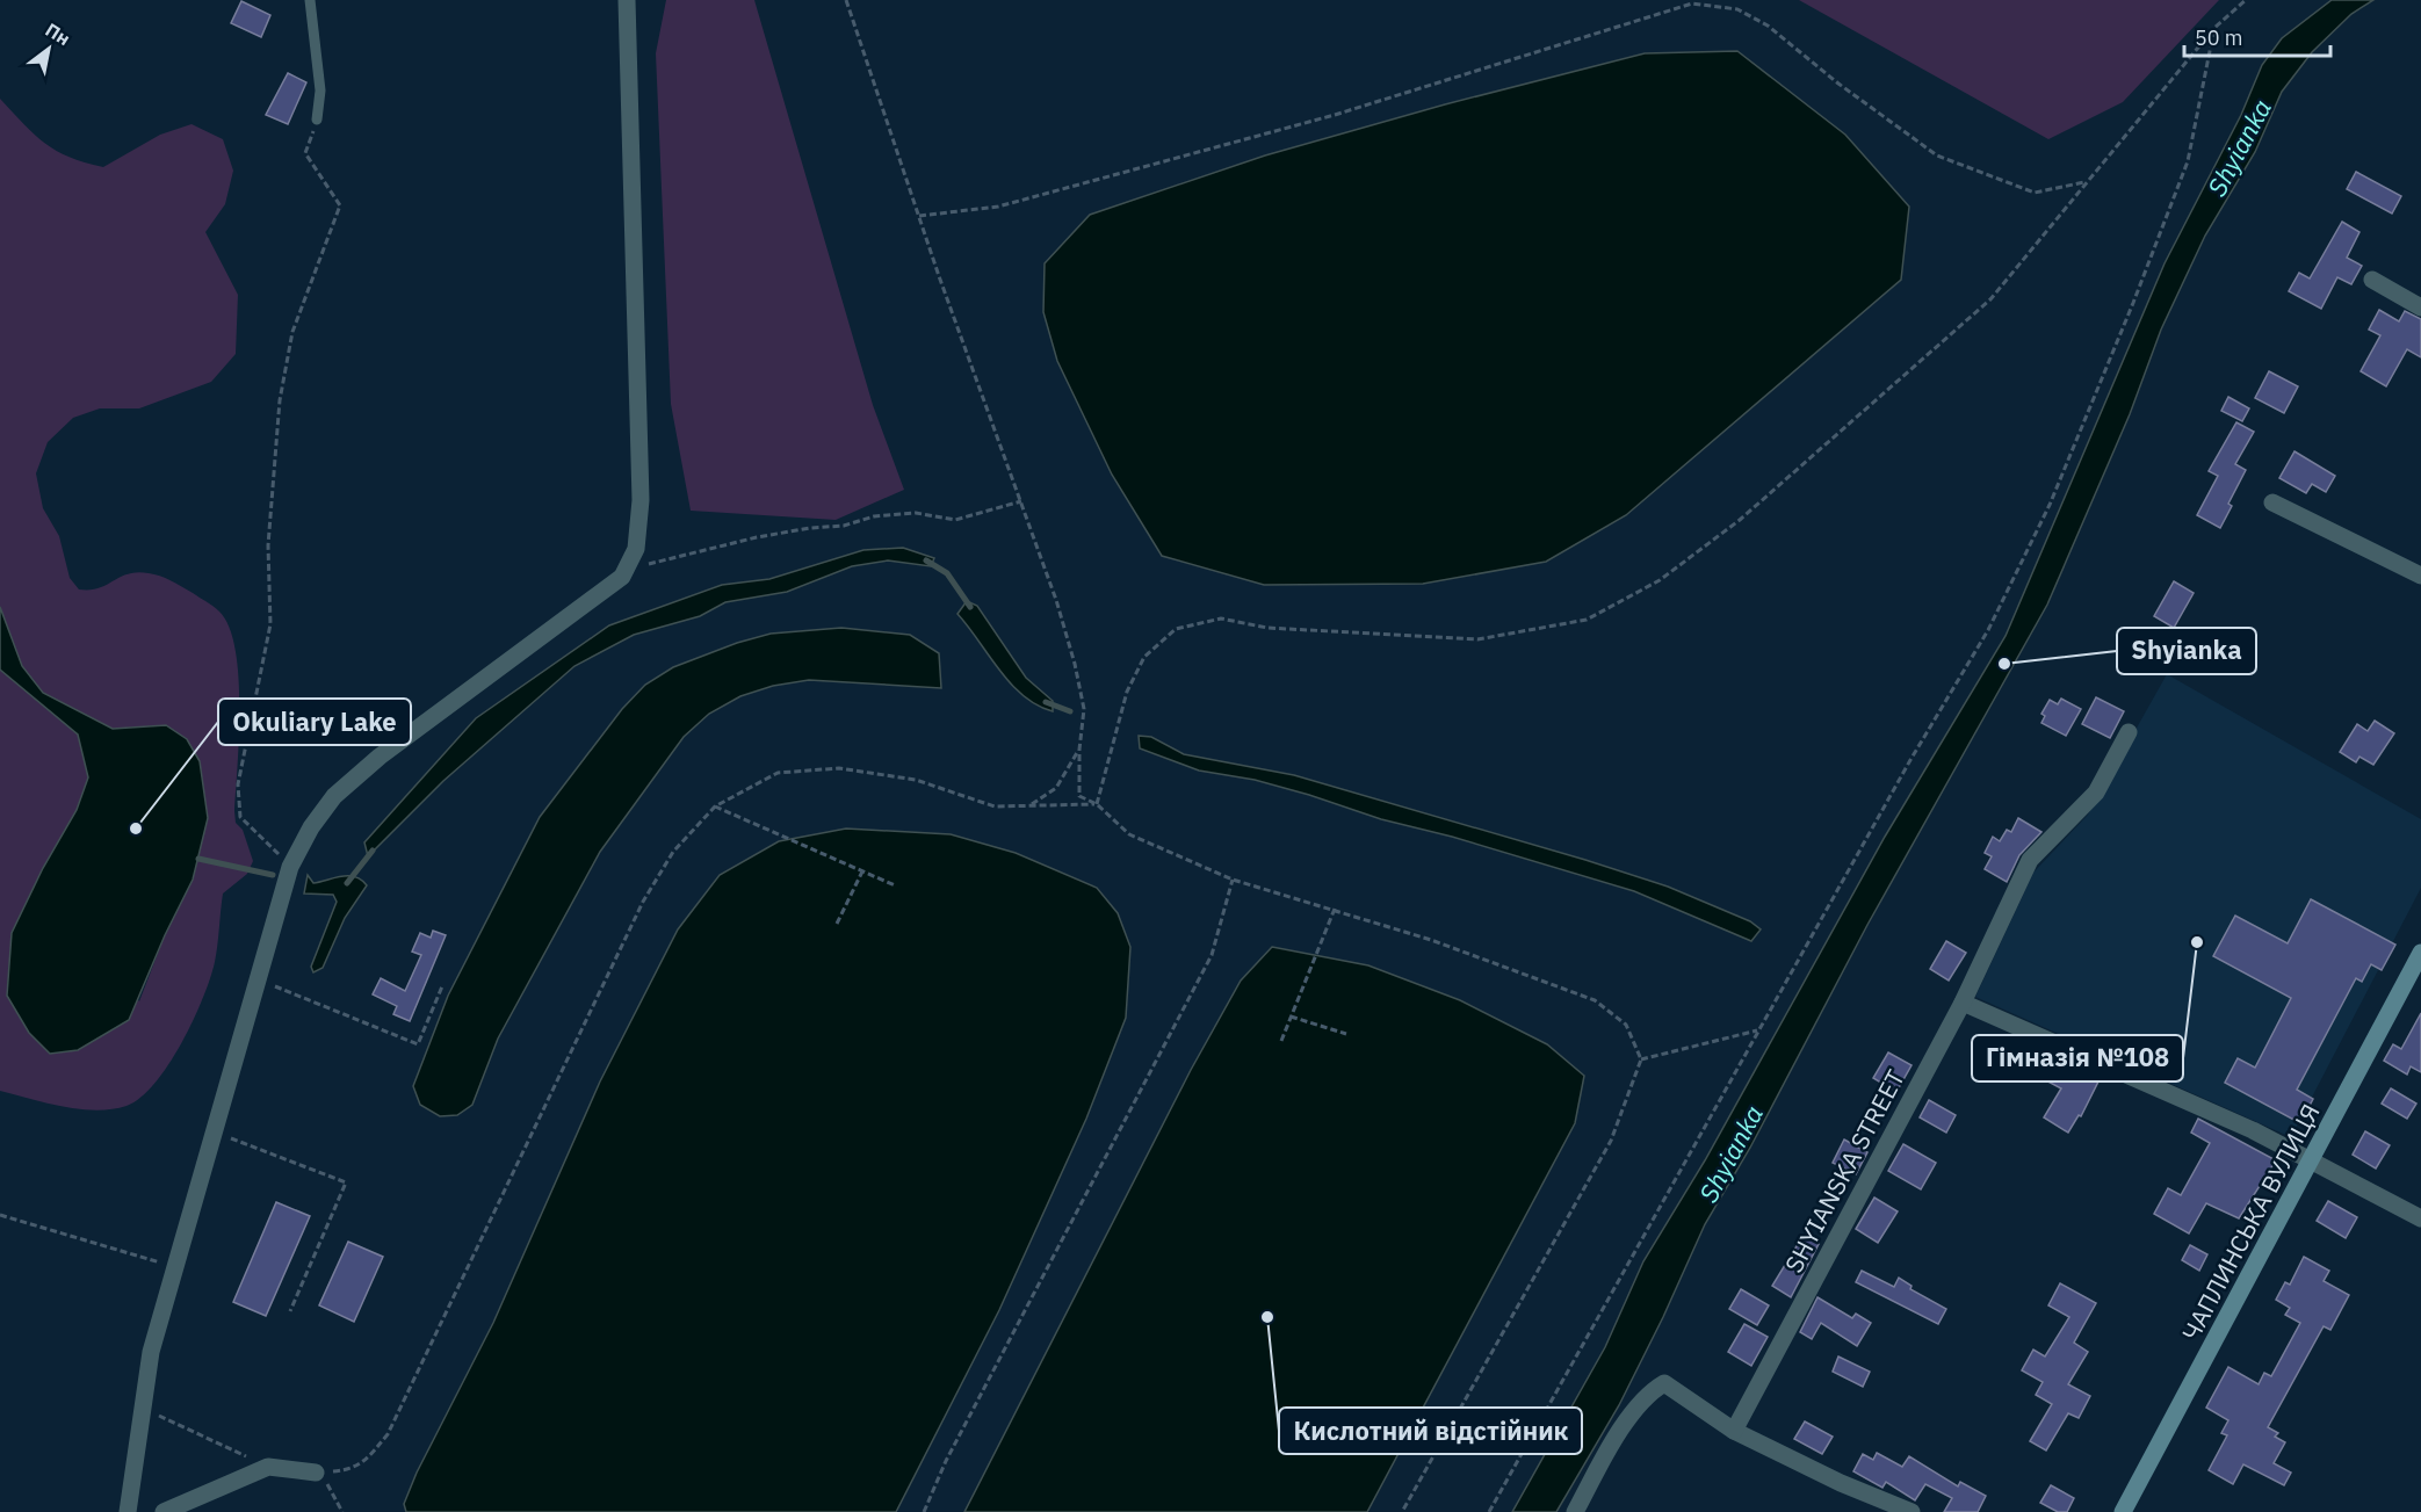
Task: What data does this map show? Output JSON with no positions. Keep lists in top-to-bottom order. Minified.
{"streets":{"street":["SHYIANSKA STREET","ЧАПЛИНСЬКА ВУЛИЦЯ"]},"water":["Shyianka"],"places":["Shyianka","Okuliary Lake","Гімназія №108","Кислотний відстійник"],"scale_bar":"50 m","north":"top right"}
